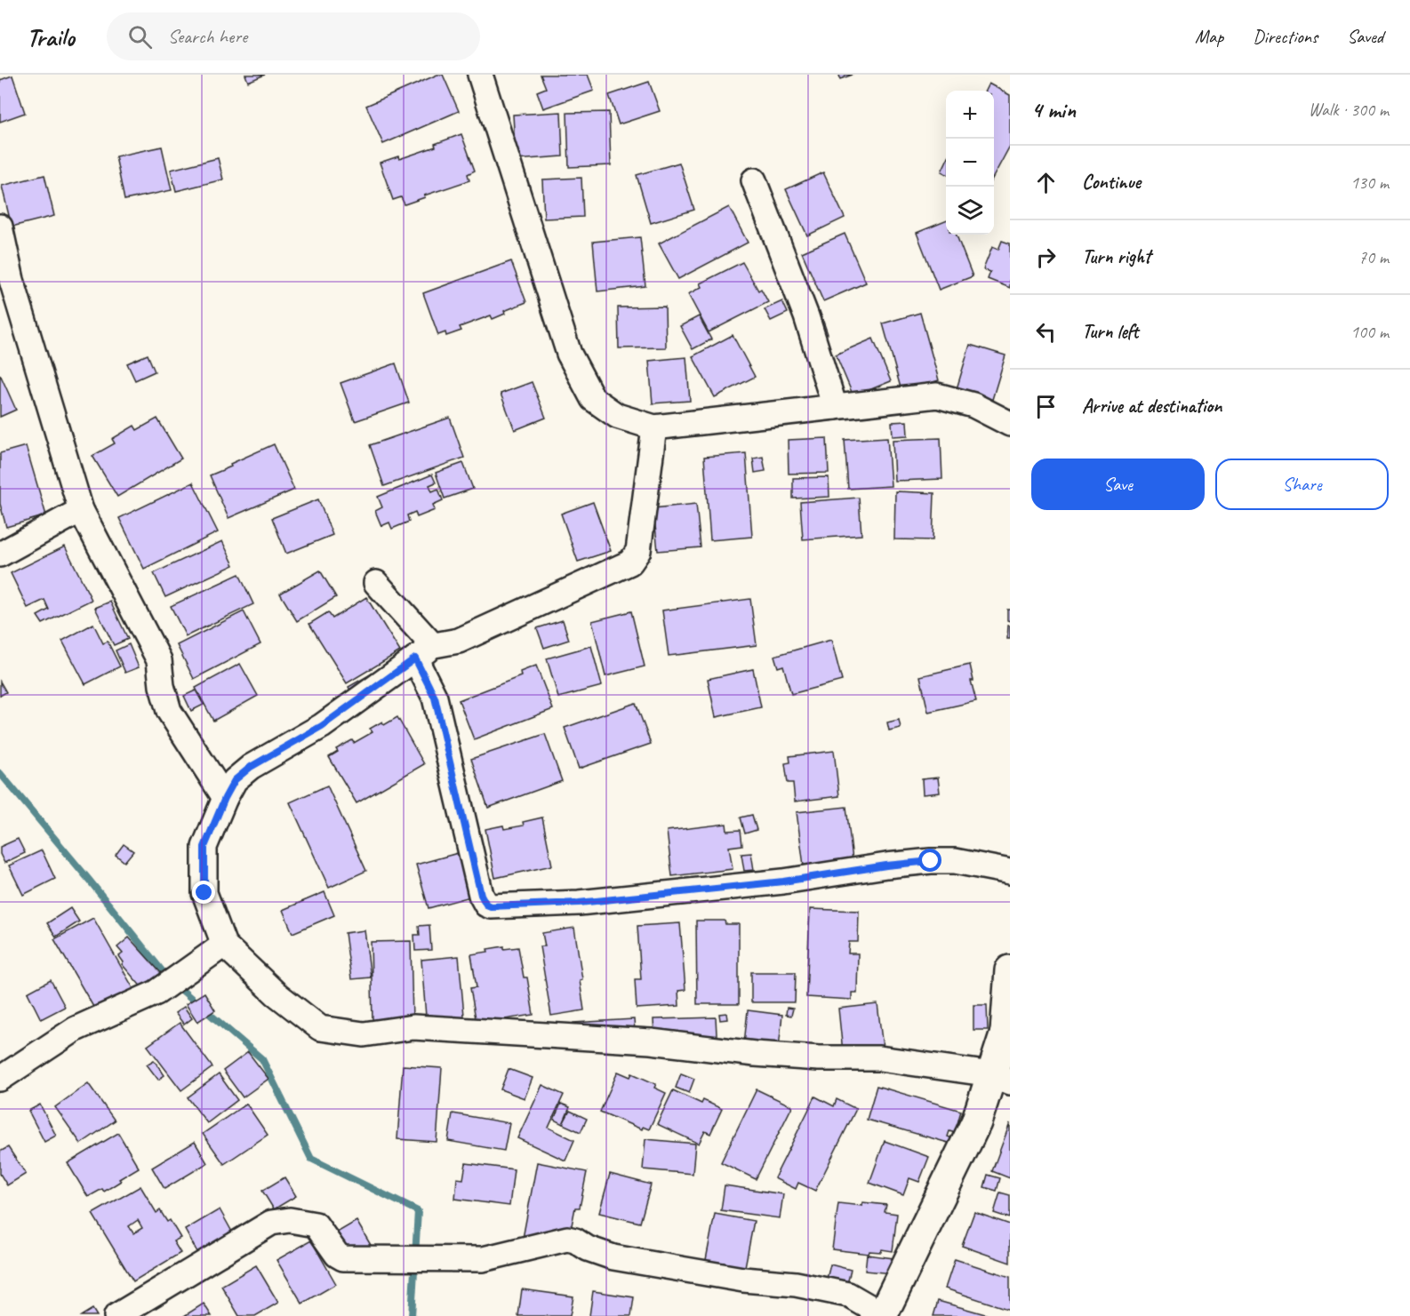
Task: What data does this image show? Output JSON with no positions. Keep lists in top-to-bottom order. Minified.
{"page":{"header":"Trailo","search":"Search here","nav":["Map","Directions","Saved"],"heading":["4 min","Walk · 300 m"],"map_buttons":["+","−"],"list":[["Continue","130 m"],["Turn right","70 m"],["Turn left","100 m"],"Arrive at destination"],"buttons":["Save","Share"]}}
